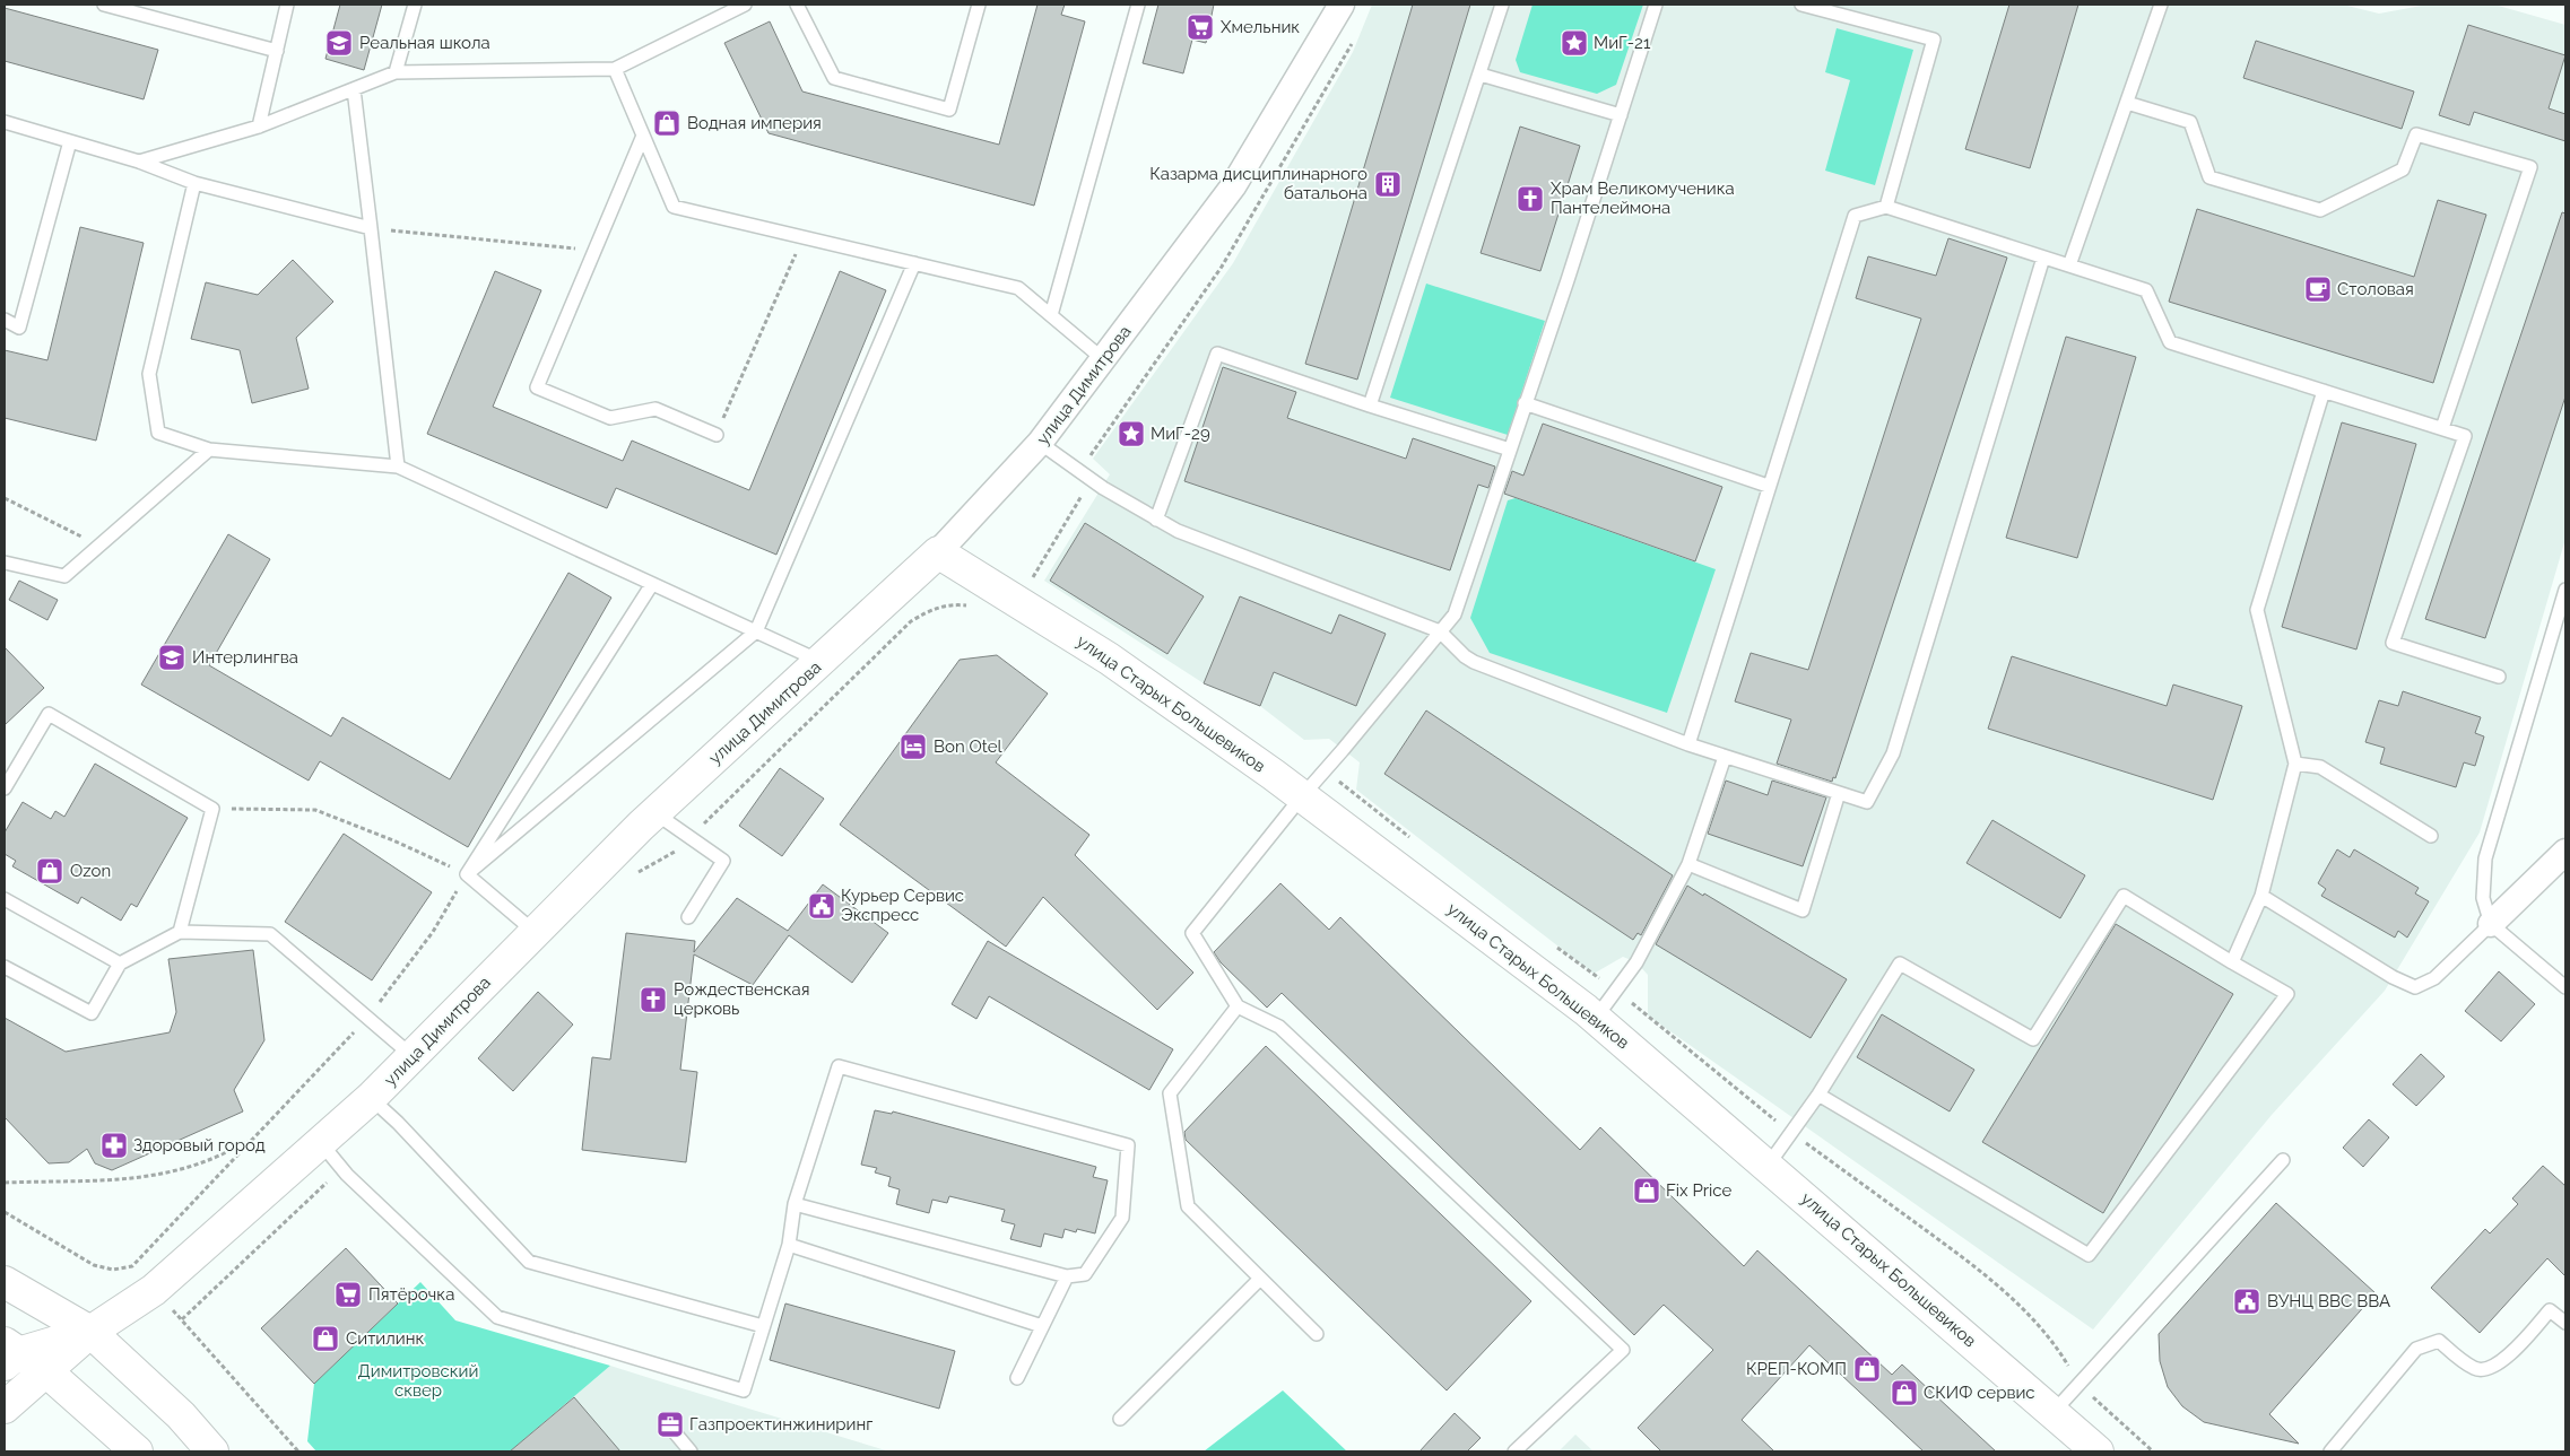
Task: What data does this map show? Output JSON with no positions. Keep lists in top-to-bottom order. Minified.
{"streets":{"street":["улица Димитрова","улица Старых Большевиков"]},"crossings":[["улица Димитрова","улица Старых Большевиков"]],"parks":["Димитровский сквер"],"places":{"supermarket":["Хмельник","Пятёрочка"],"school or university":["Реальная школа","Интерлингва"],"place":["МиГ-21","МиГ-29"],"shop":["Водная империя","Ozon","Fix Price","Ситилинк","КРЕП-КОМП","СКИФ сервис"],"building":["Казарма дисциплинарного батальона"],"church":["Храм Великомученика Пантелеймона","Рождественская церковь"],"cafe":["Столовая"],"hotel":["Bon Otel"],"public building":["Курьер Сервис Экспресс","ВУНЦ ВВС ВВА"],"pharmacy":["Здоровый город"],"office":["Газпроектинжиниринг"]}}
